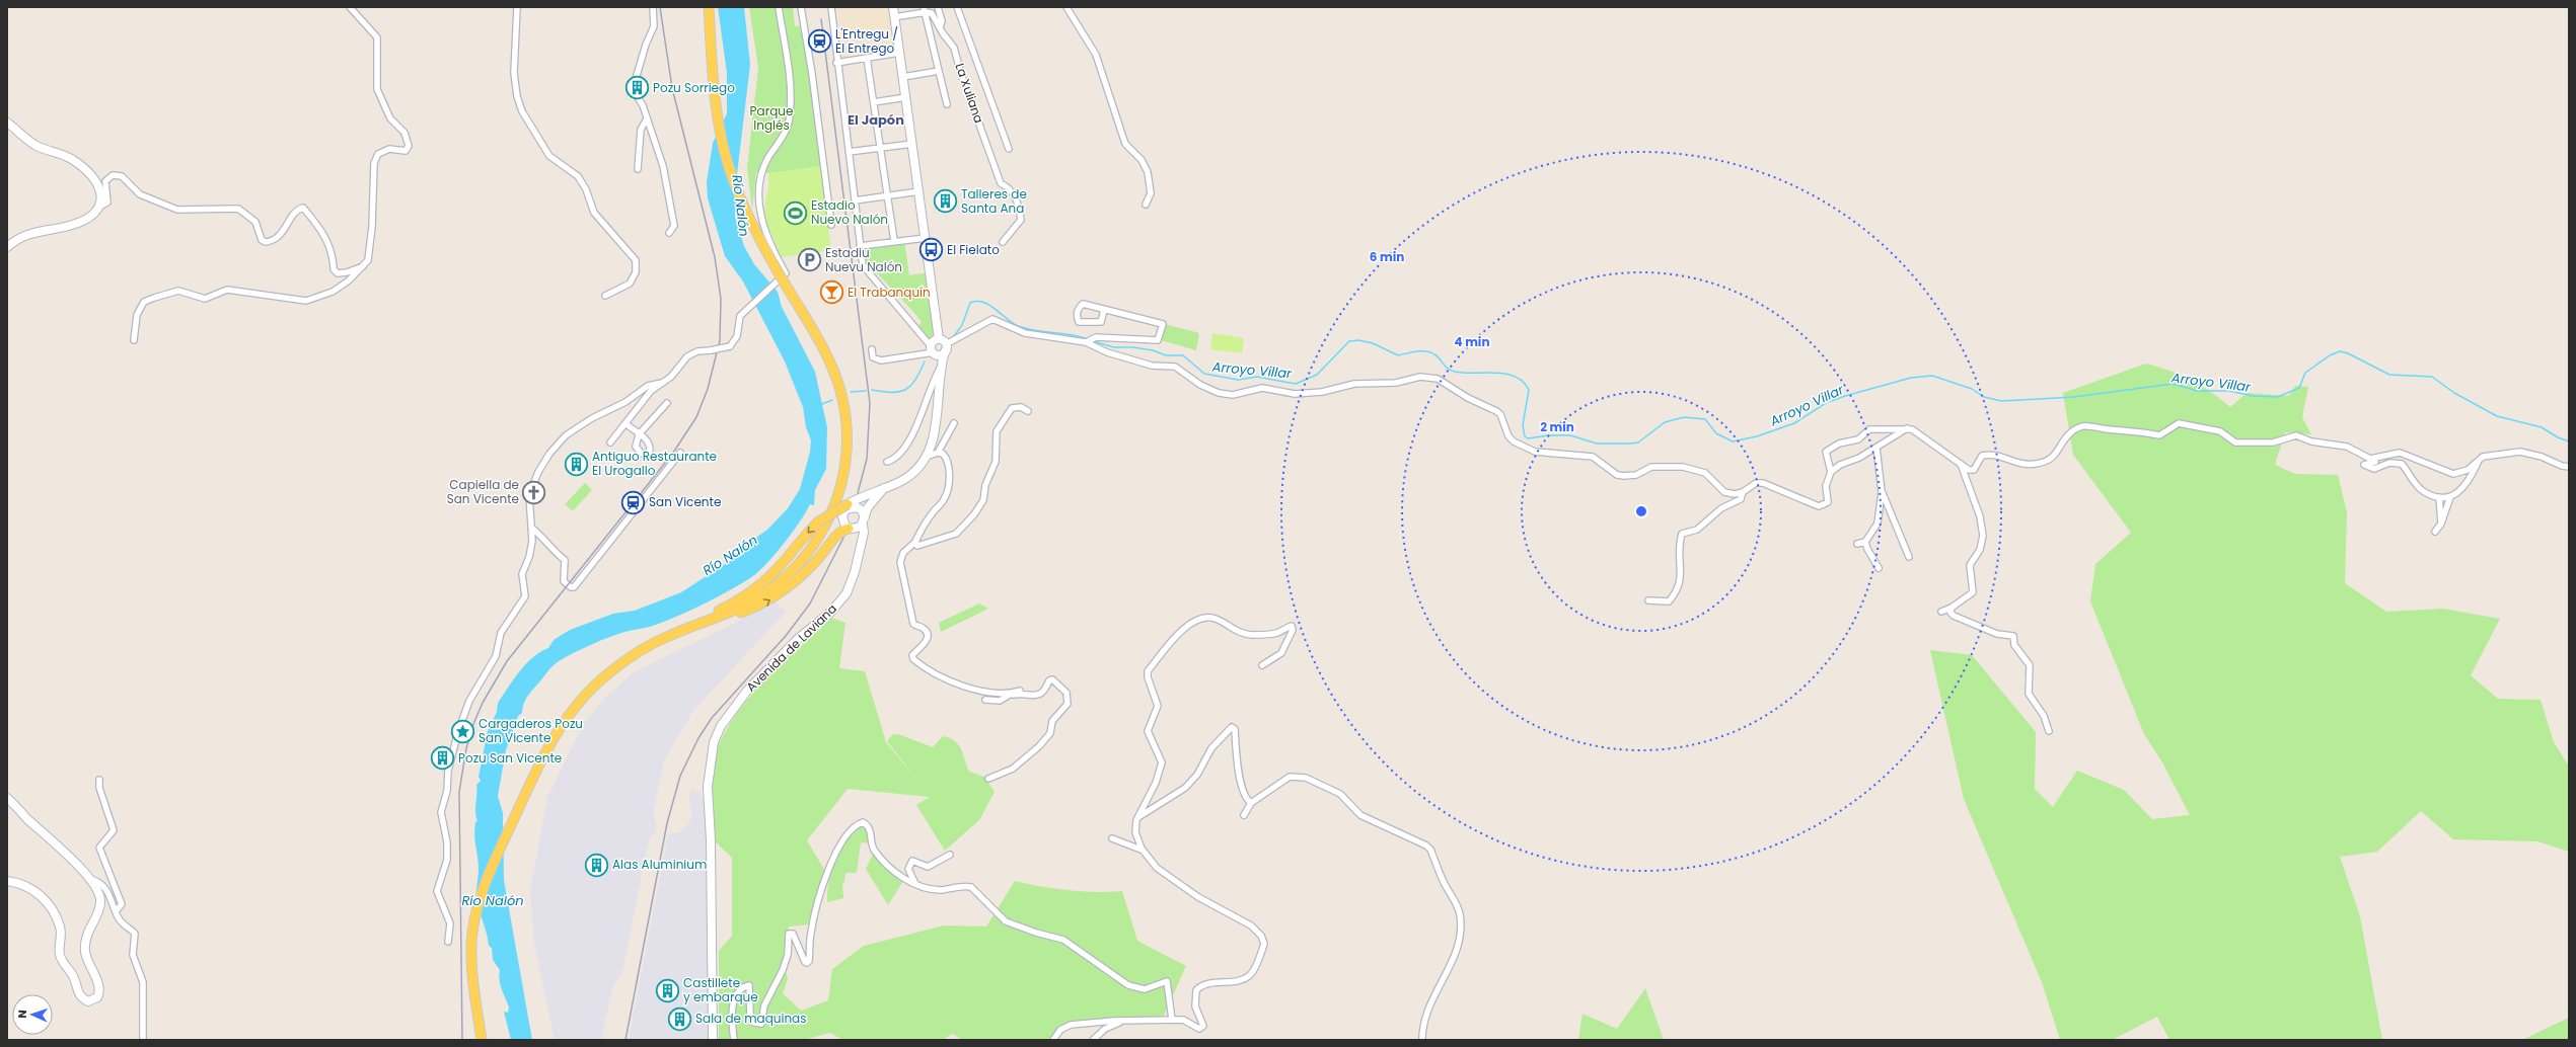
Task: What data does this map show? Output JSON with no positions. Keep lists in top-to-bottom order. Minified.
{"streets":{"street":["La Xuliana","Avenida de Laviana"]},"districts":["El Japón"],"water":["Río Nalón","Arroyo Villar"],"parks":["Parque Inglés"],"places":{"station":["L'Entregu / El Entrego","San Vicente"],"building":["Pozu Sorriego","Talleres de Santa Ana","Antiguo Restaurante El Urogallo","Pozu San Vicente","Alas Aluminium","Castillete y embarque","Sala de maquinas"],"sports":["Estadio Nuevo Nalón"],"bus stop":["El Fielato"],"parking":["Estadiu Nuevu Nalón"],"bar":["El Trabanquín"],"church":["Capiella de San Vicente"],"place":["Cargaderos Pozu San Vicente"]},"north":"left","rings":["6 min","4 min","2 min"]}
